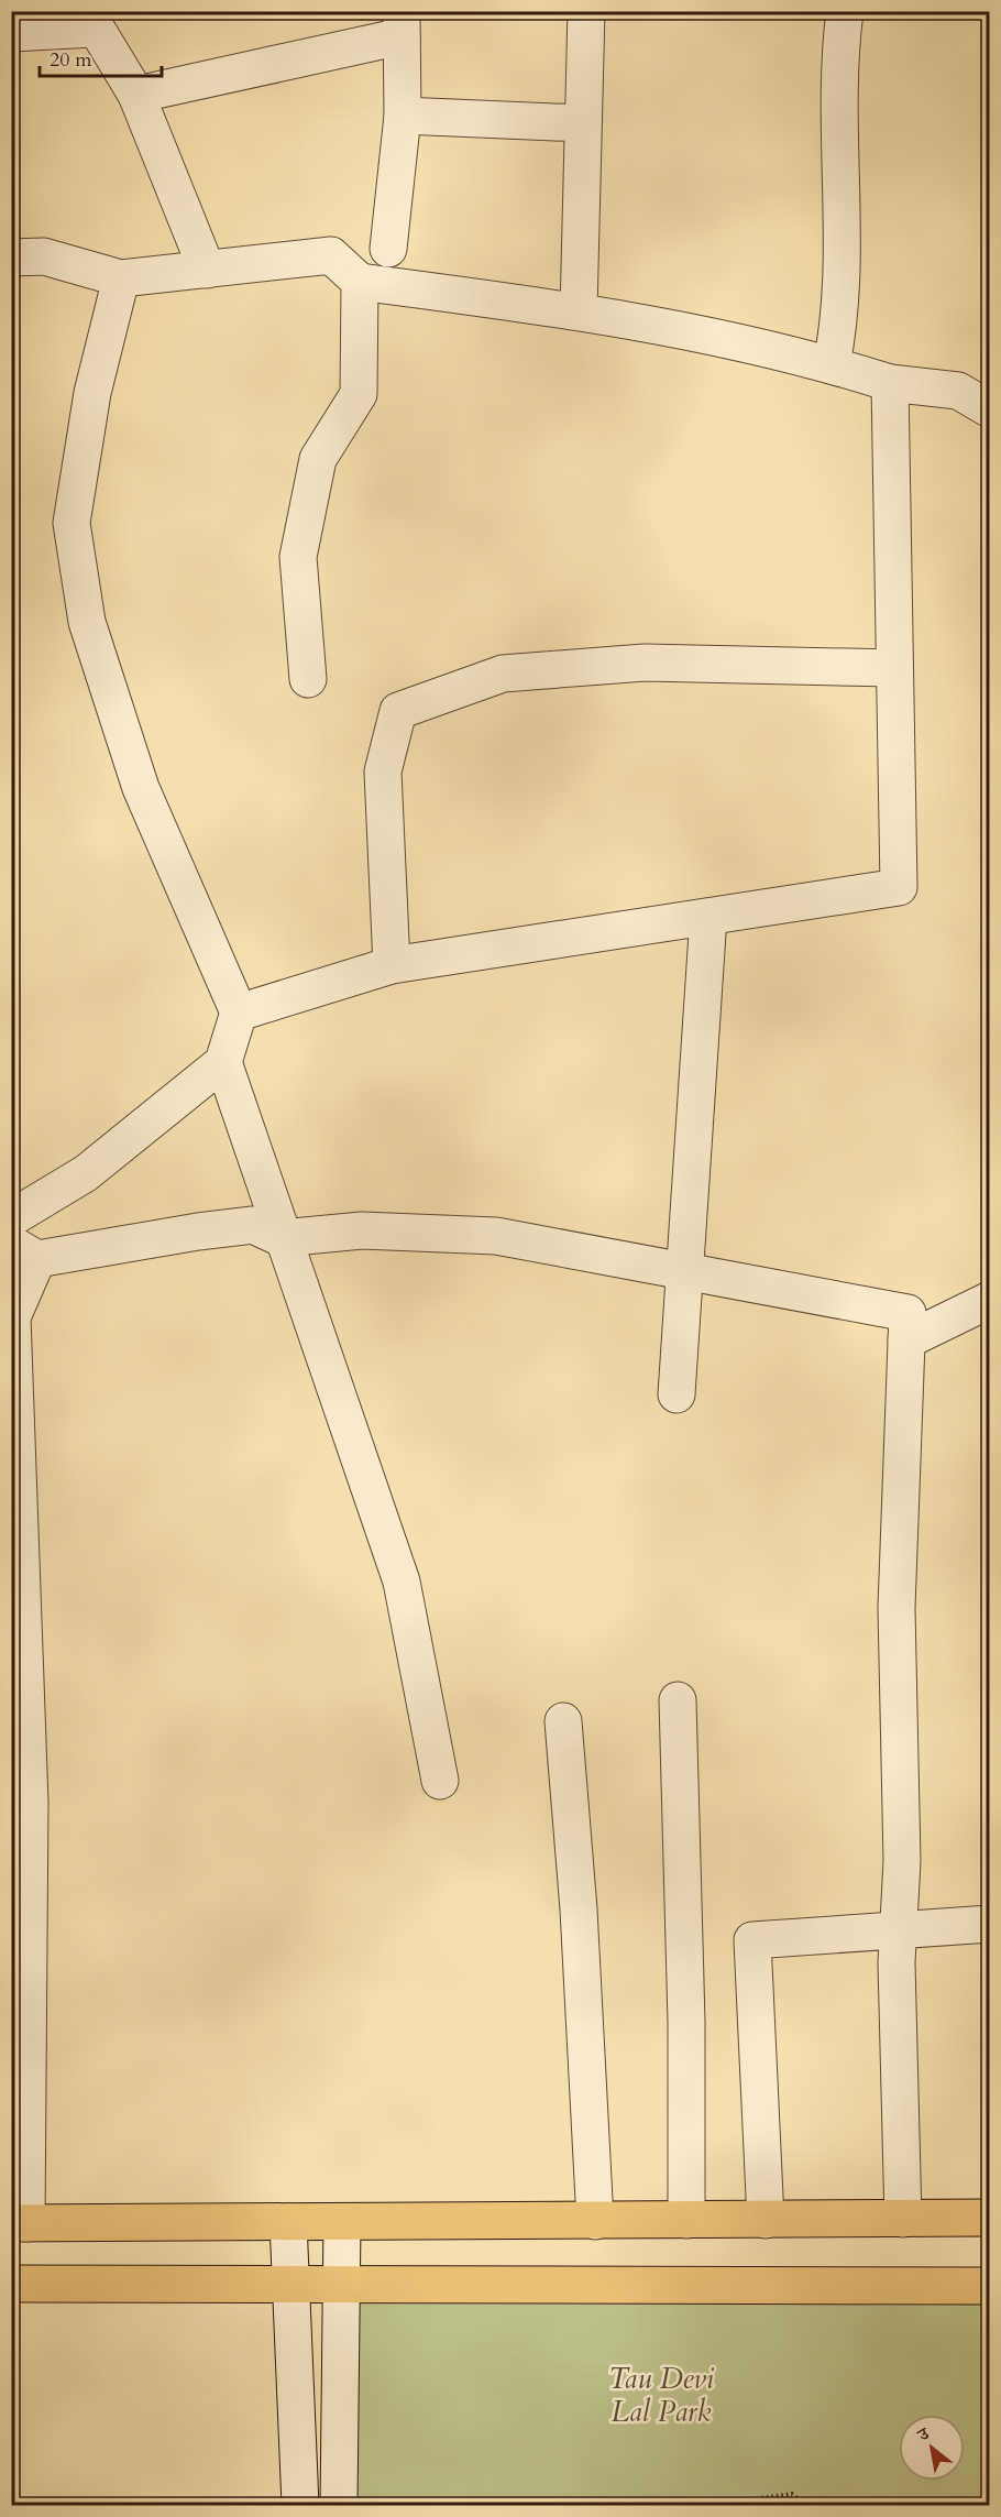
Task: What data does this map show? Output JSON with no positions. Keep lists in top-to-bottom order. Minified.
{"parks":["Tau Devi Lal Park"],"scale_bar":"20 m","north":"top left"}
